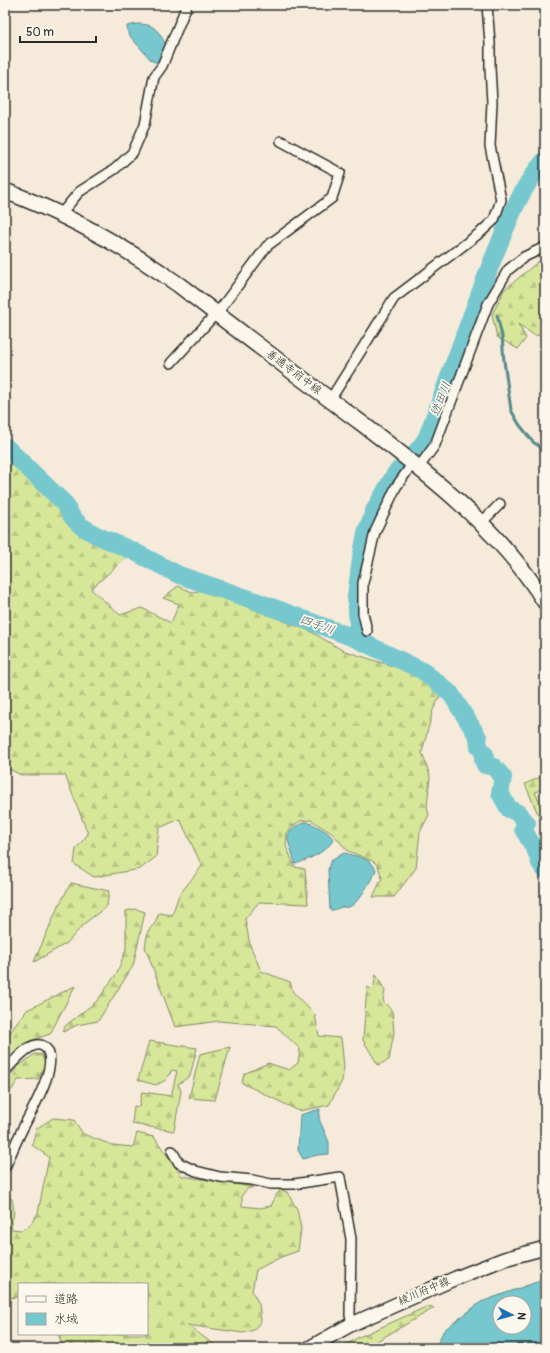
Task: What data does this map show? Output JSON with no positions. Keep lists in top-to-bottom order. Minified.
{"streets":{"main road":["善通寺府中線","綾川府中線"]},"water":["迯田川","四手川"],"legend":["道路","水域"],"scale_bar":"50 m","north":"right"}
